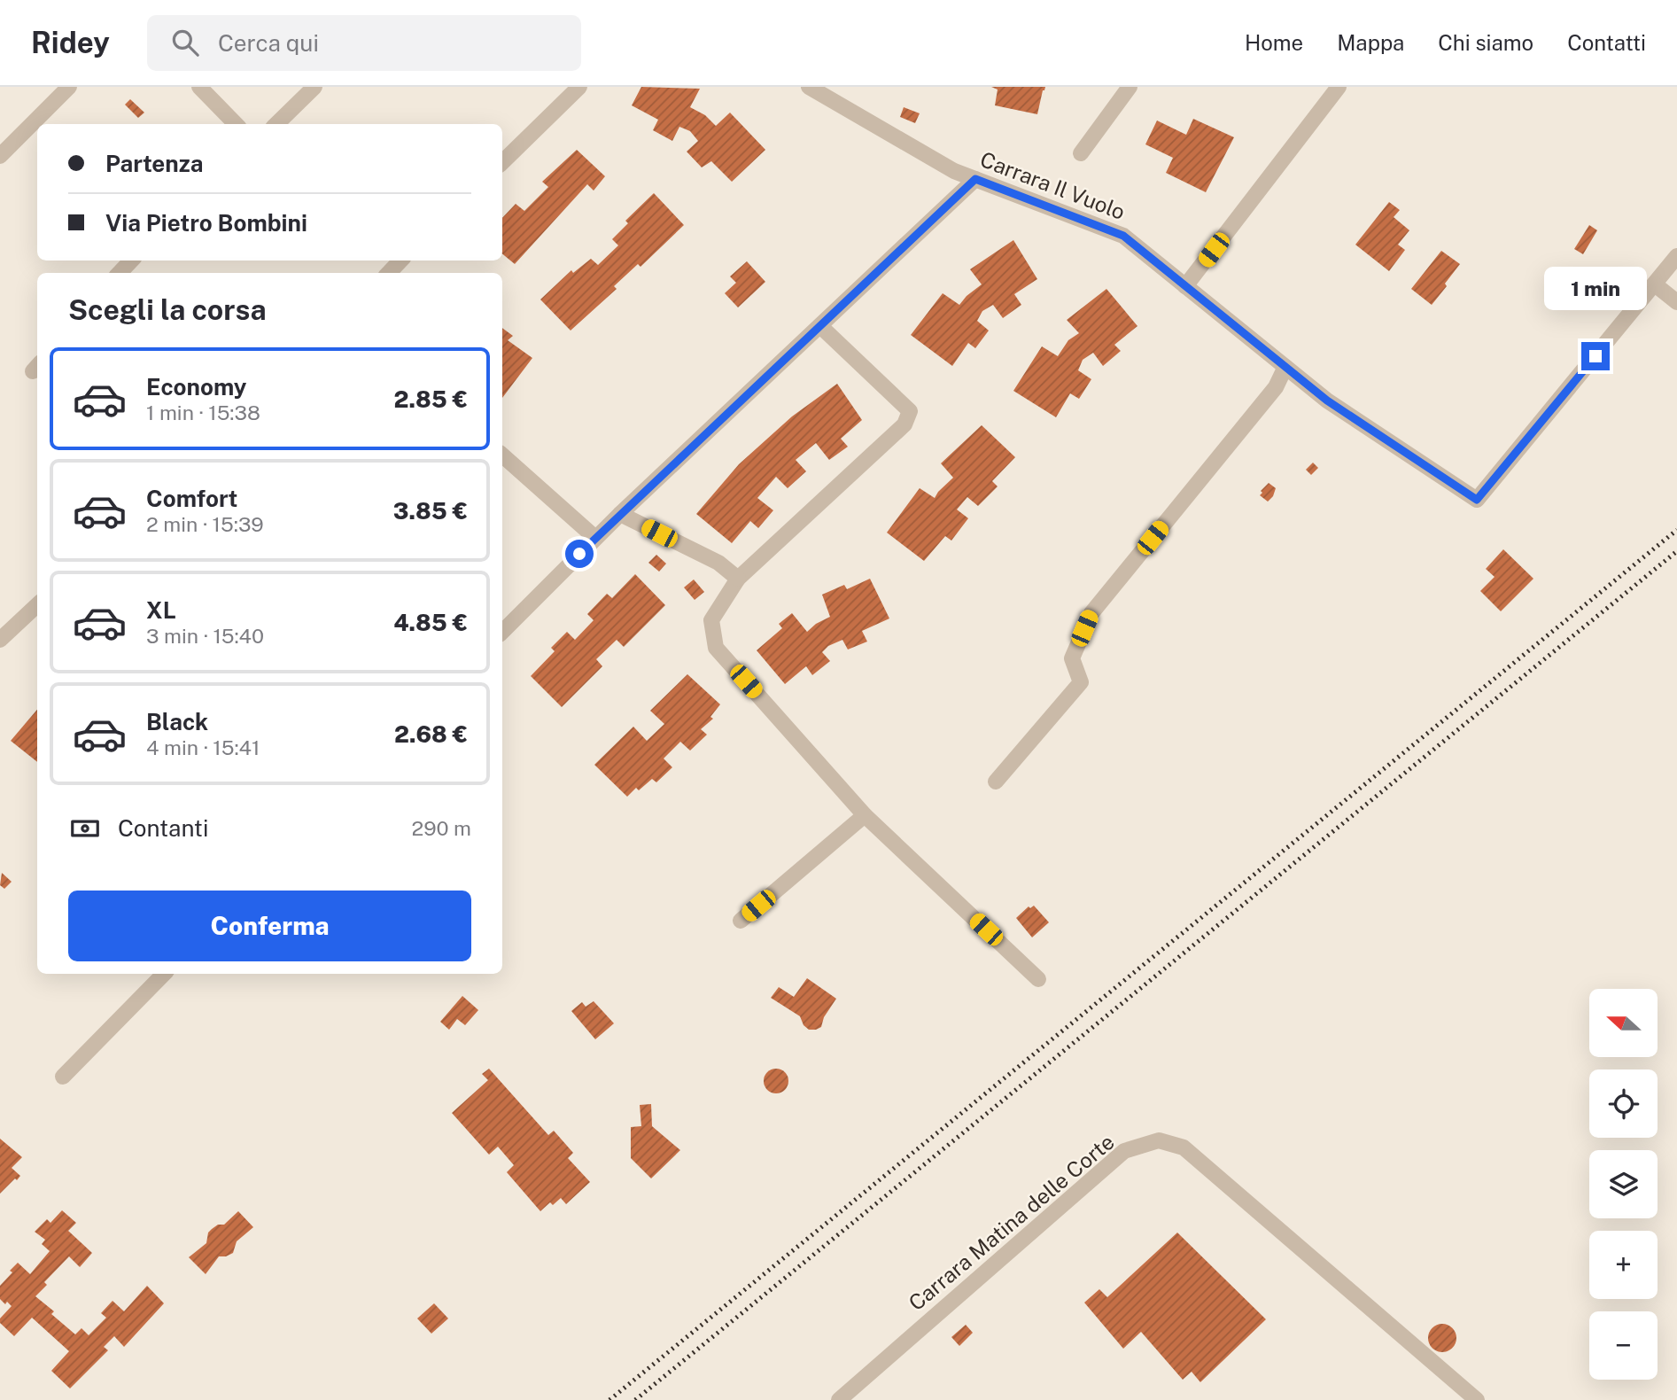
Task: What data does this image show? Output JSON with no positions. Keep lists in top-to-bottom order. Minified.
{"streets":{"street":["Carrara Il Vuolo","Carrara Matina delle Corte"]},"north":"left","page":{"header":"Ridey","search":"Cerca qui","nav":["Home","Mappa","Chi siamo","Contatti"],"banner":["Partenza","Via Pietro Bombini"],"bubble":"1 min","heading":"Scegli la corsa","list":[{"name":"Economy","note":"1 min · 15:38","value":"2.85 €"},{"name":"Comfort","note":"2 min · 15:39","value":"3.85 €"},{"name":"XL","note":"3 min · 15:40","value":"4.85 €"},{"name":"Black","note":"4 min · 15:41","value":"2.68 €"}],"pay":["Contanti","290 m"],"buttons":"Conferma","map_buttons":["+","−"]}}
